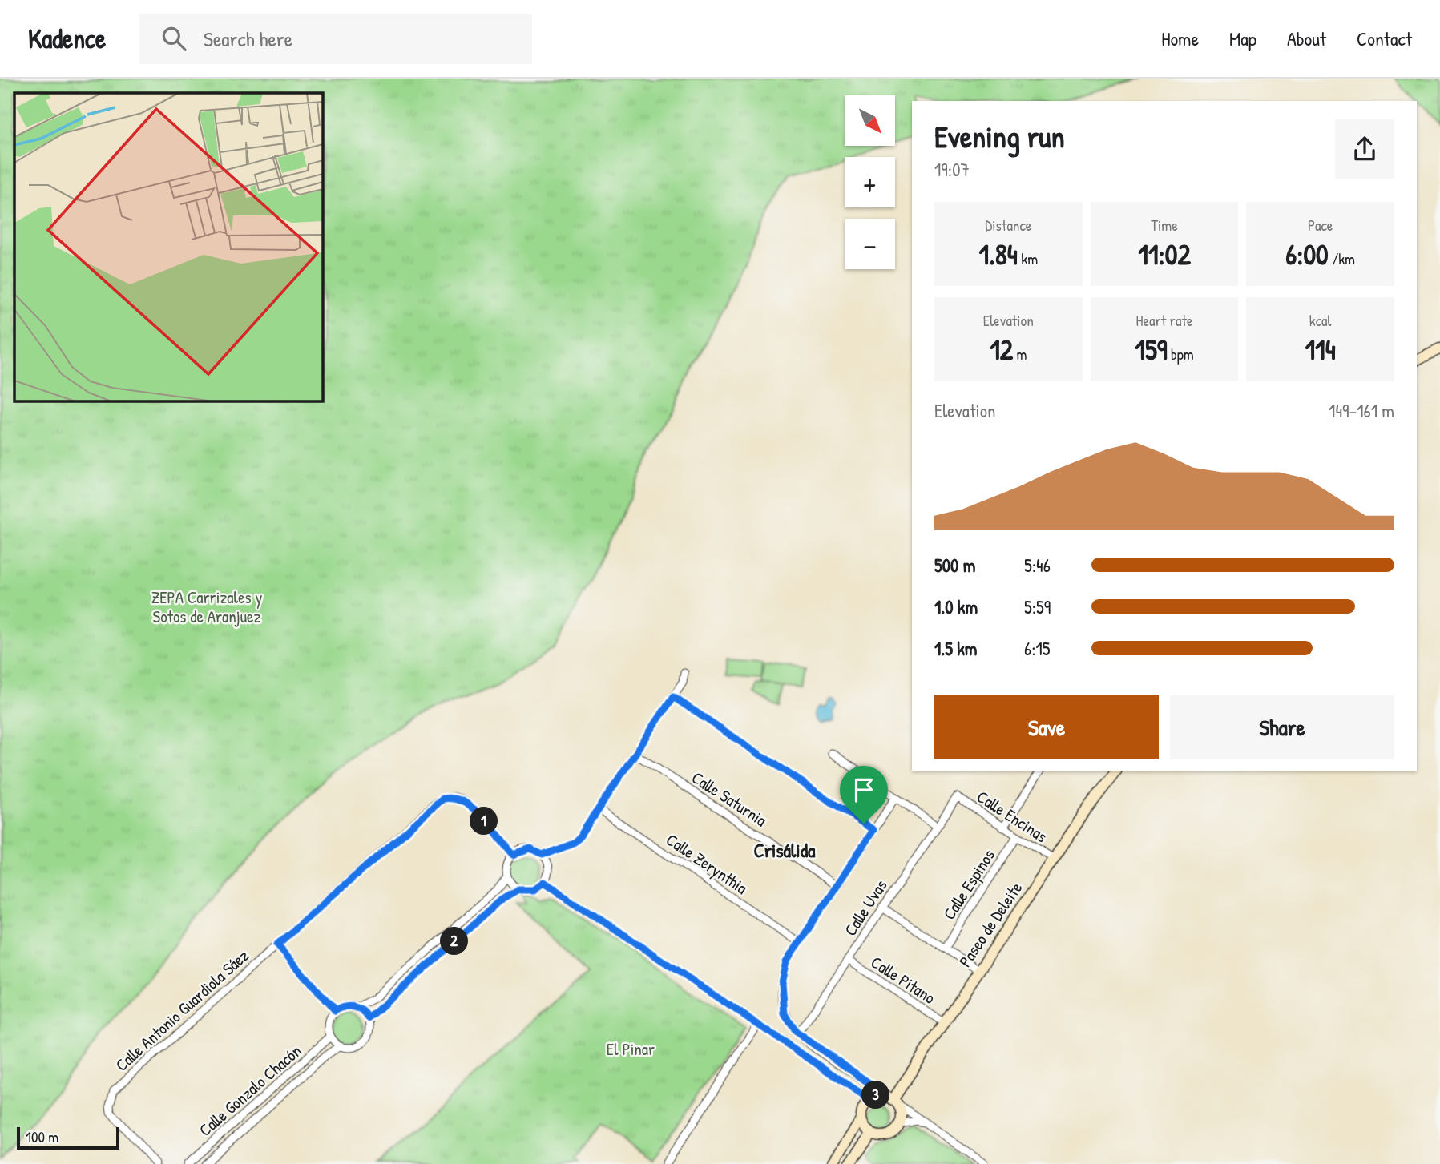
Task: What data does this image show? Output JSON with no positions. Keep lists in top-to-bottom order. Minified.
{"streets":{"main road":["Paseo de Deleite"],"street":["Calle Saturnia","Calle Encinas","Calle Zerynthia","Calle Espinos","Calle Uvas","Calle Pitano","Calle Antonio Guardiola Sáez","Calle Gonzalo Chacón"]},"crossings":[["Calle Encinas","Calle Espinos"],["Calle Encinas","Calle Uvas"],["Calle Encinas","Paseo de Deleite"],["Calle Uvas","Calle Pitano"],["Paseo de Deleite","Calle Pitano"]],"districts":["Crisálida"],"parks":["ZEPA Carrizales y Sotos de Aranjuez","El Pinar"],"scale_bar":"100 m","north":"bottom right","page":{"header":"Kadence","search":"Search here","nav":["Home","Map","About","Contact"],"map_buttons":["+","−"],"heading":["Evening run","19:07"],"stats":[["Distance","1.84 km"],["Time","11:02"],["Pace","6:00 /km"],["Elevation","12 m"],["Heart rate","159 bpm"],["kcal","114"]],"chart":["Elevation","149–161 m"],"list":[{"name":"500 m","note":"5:46"},{"name":"1.0 km","note":"5:59"},{"name":"1.5 km","note":"6:15"}],"buttons":["Save","Share"],"pins":["1","2","3"],"scale":"100 m"}}
